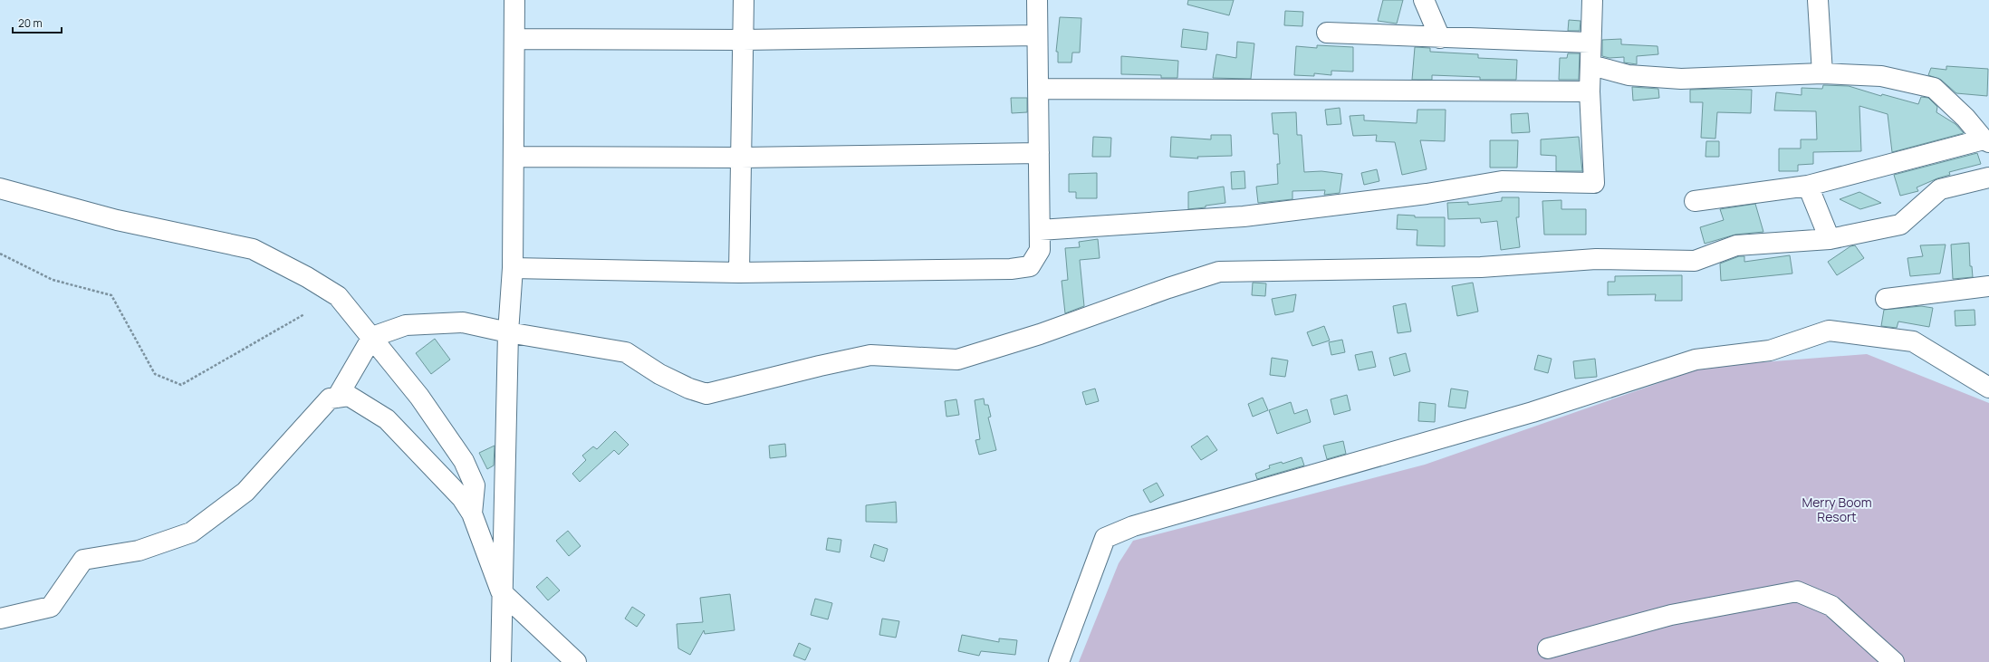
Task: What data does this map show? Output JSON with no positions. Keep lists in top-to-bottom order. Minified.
{"parks":["Merry Boom Resort"],"scale_bar":"20 m"}
